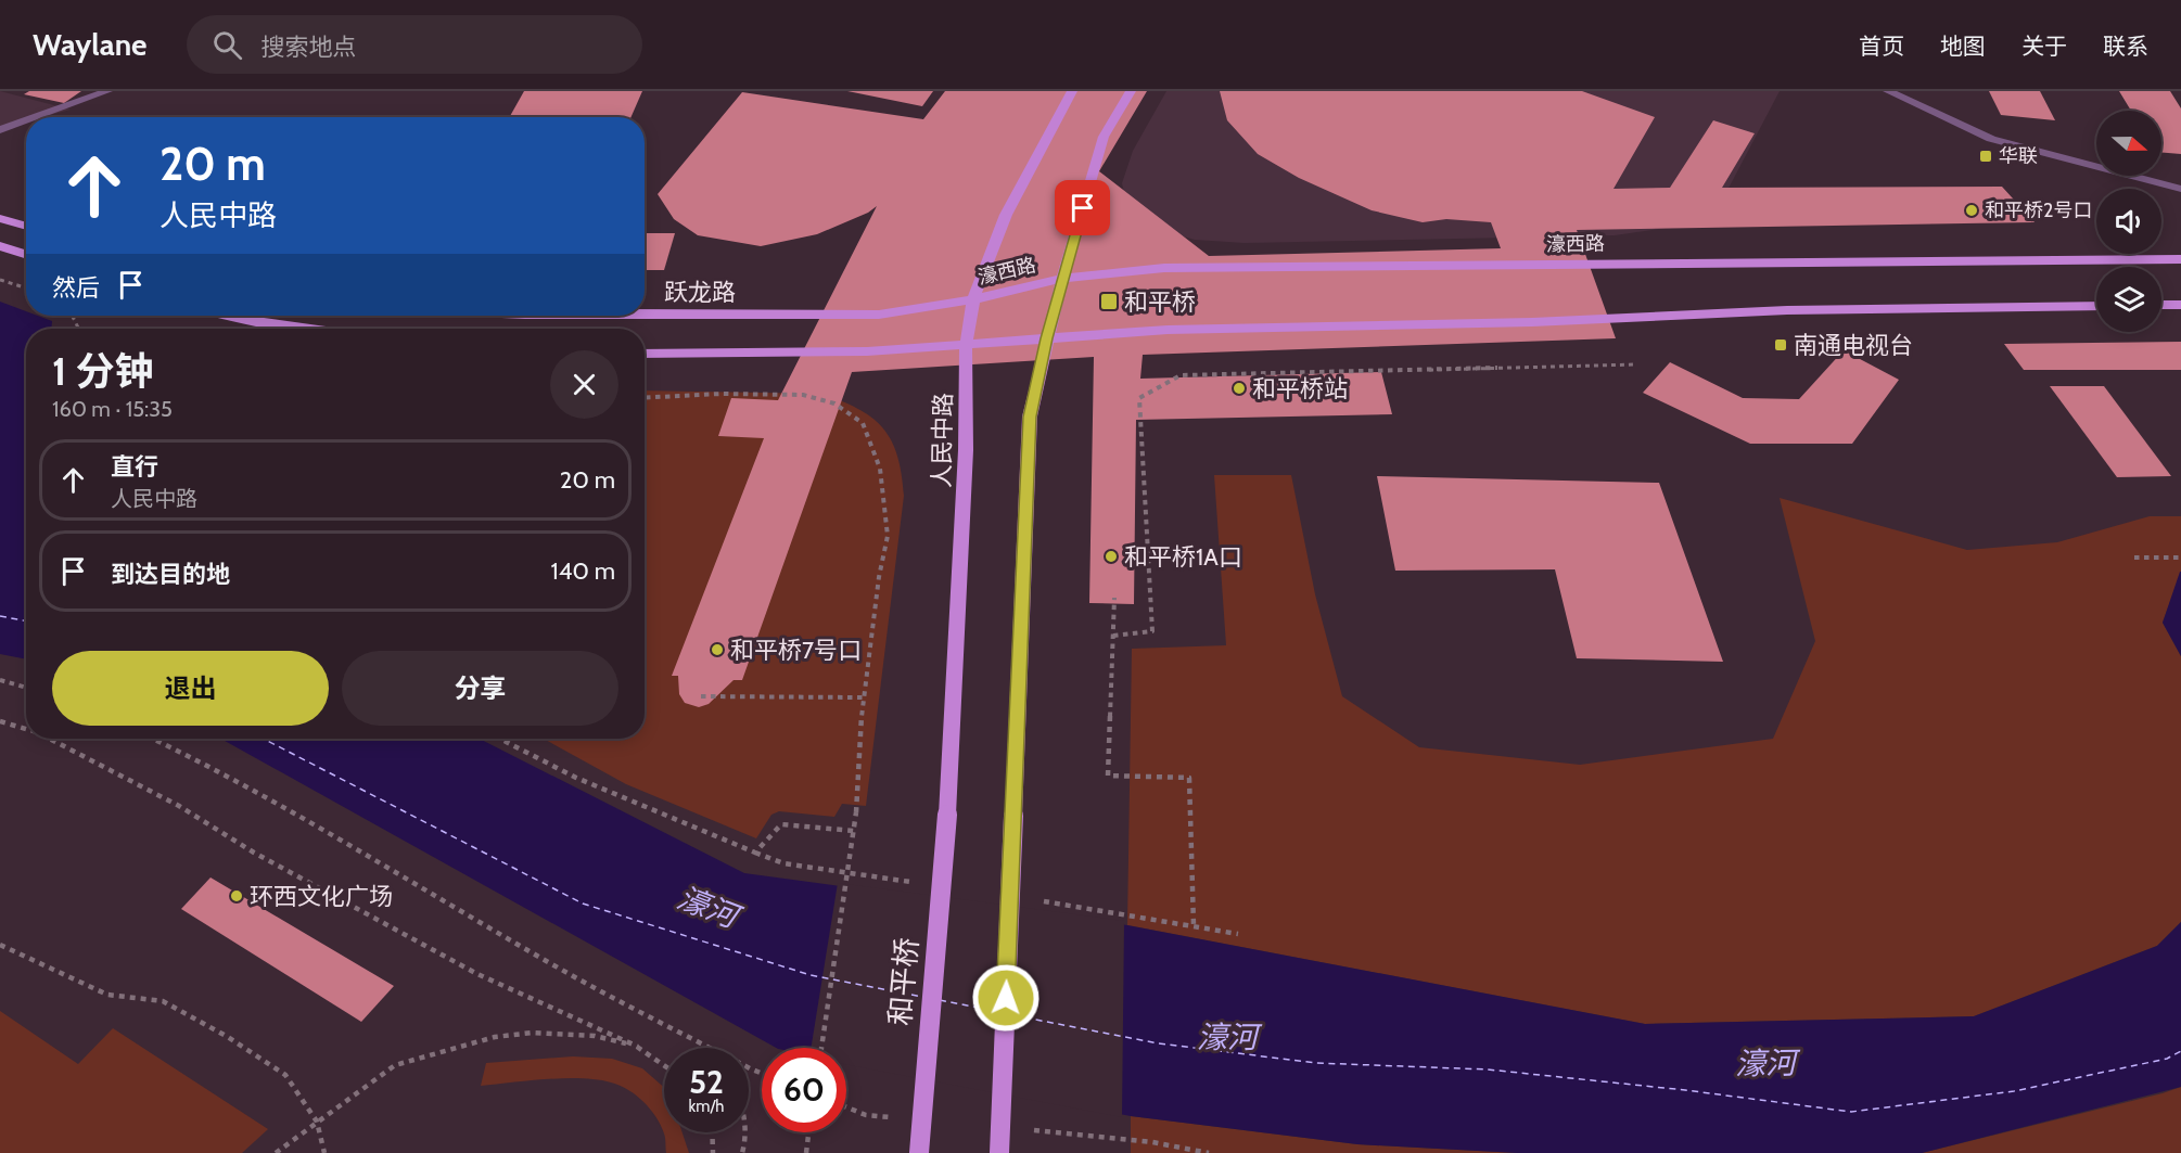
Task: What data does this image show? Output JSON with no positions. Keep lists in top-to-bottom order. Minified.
{"streets":{"main road":["濠西路","跃龙路","人民中路","和平桥"]},"crossings":[["濠西路","跃龙路"],["濠西路","人民中路"],["跃龙路","人民中路"],["人民中路","和平桥"]],"water":["濠河"],"places":{"transit":["华联","和平桥","南通电视台"],"other":["和平桥2号口","和平桥站","和平桥1A口","和平桥7号口","环西文化广场"]},"north":"right","page":{"header":"Waylane","search":"搜索地点","nav":["首页","地图","关于","联系"],"turn":["20 m","人民中路"],"then":"然后","heading":["1 分钟","160 m · 15:35"],"list":[{"name":"直行","note":"人民中路","value":"20 m"},{"name":"到达目的地","value":"140 m"}],"buttons":["退出","分享"],"speed":"52 km/h","limit":"60"}}
